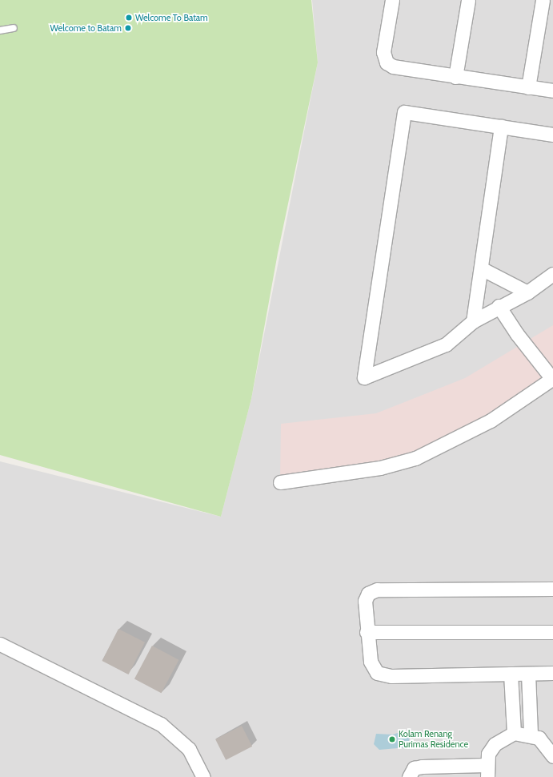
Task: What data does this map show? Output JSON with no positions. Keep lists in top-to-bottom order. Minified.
{"places":["Welcome To Batam","Welcome to Batam","Kolam Renang Purimas Residence"]}
